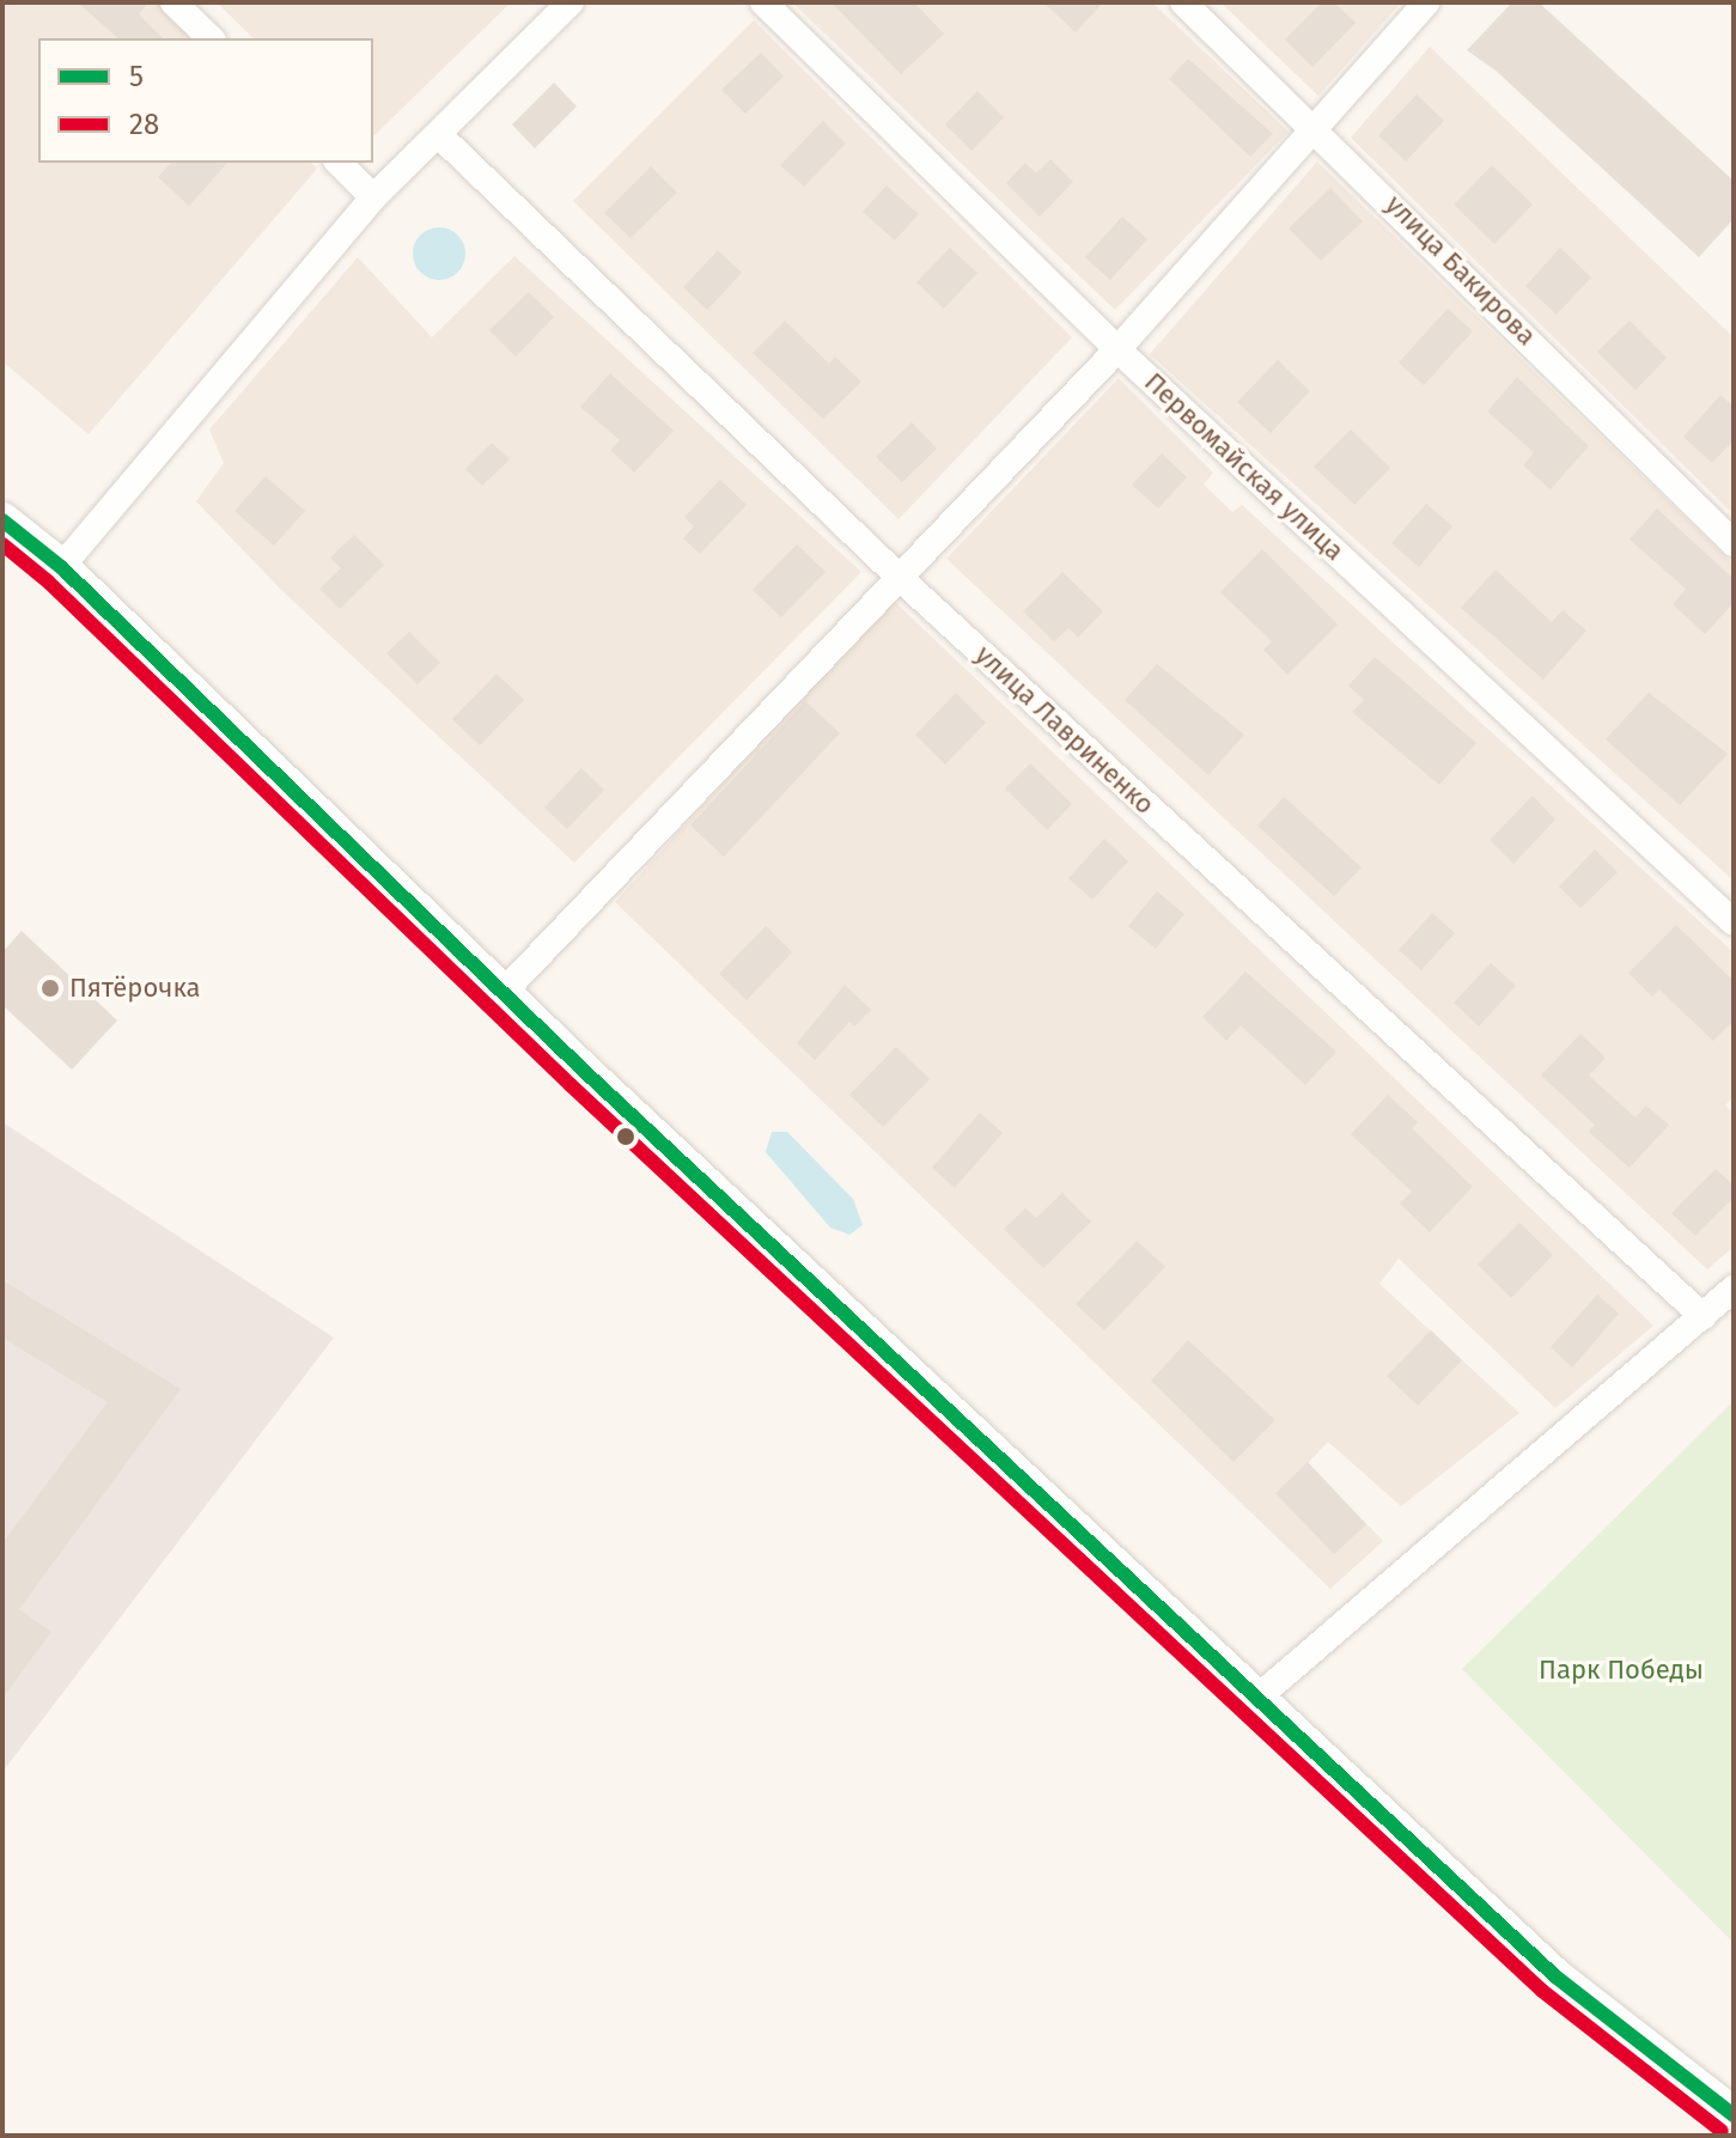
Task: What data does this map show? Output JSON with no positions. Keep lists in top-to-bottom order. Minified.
{"streets":{"street":["улица Бакирова","Первомайская улица","улица Лавриненко"]},"parks":["Парк Победы"],"places":["Пятёрочка"],"lines":["transit line 5","transit line 28"],"legend":["5","28"]}
